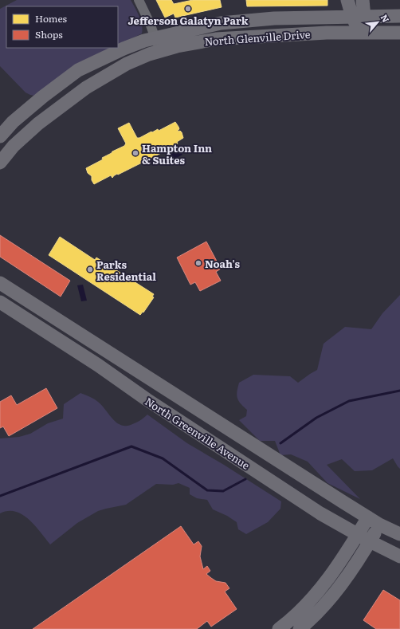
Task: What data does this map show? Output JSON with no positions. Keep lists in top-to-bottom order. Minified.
{"streets":{"street":["North Glenville Drive","North Greenville Avenue"]},"places":["Jefferson Galatyn Park","Hampton Inn & Suites","Noah's","Parks Residential"],"legend":["Homes","Shops"],"north":"top right"}
